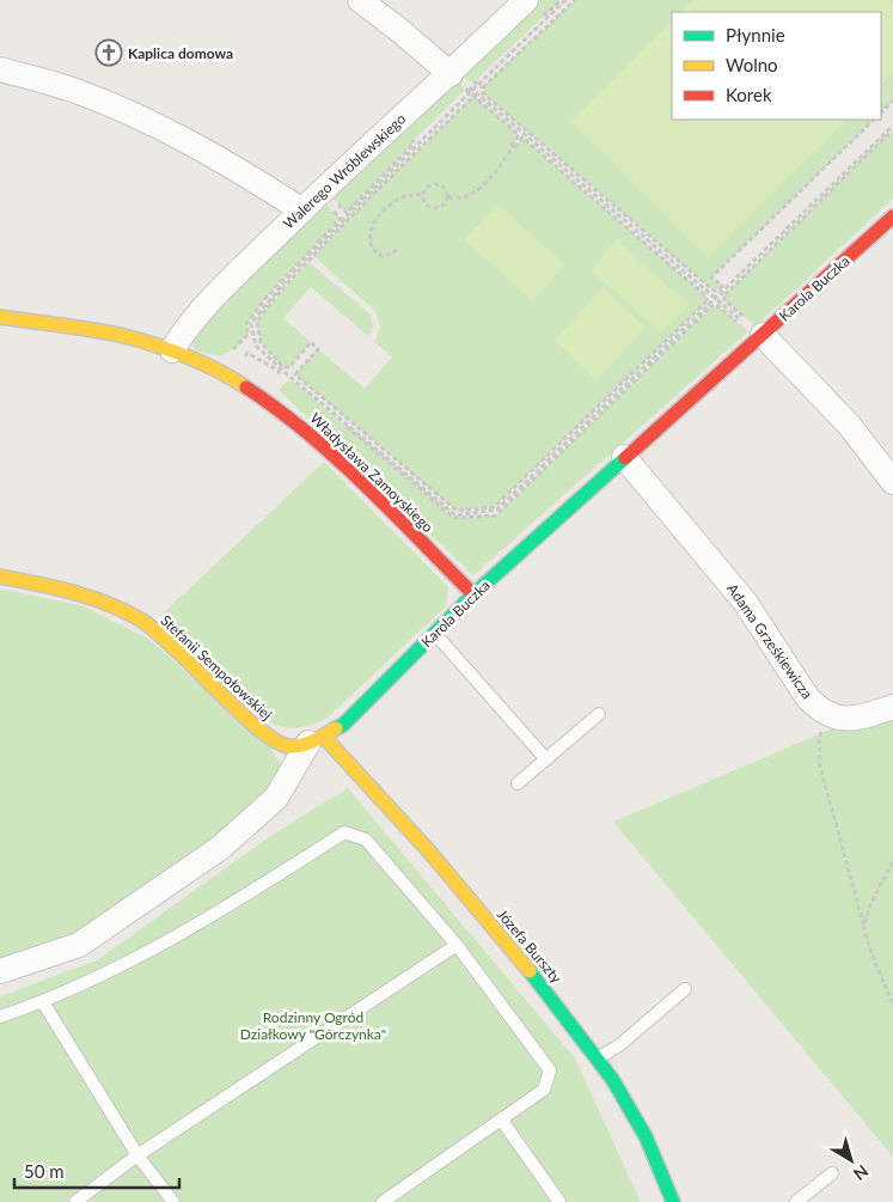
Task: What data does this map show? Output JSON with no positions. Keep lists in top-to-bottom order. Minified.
{"streets":{"street":["Walerego Wróblewskiego","Karola Buczka","Władysława Zamoyskiego","Adama Grześkiewicza","Stefanii Sempołowskiej","Józefa Burszty"]},"crossings":[["Walerego Wróblewskiego","Władysława Zamoyskiego"],["Karola Buczka","Władysława Zamoyskiego"],["Karola Buczka","Adama Grześkiewicza"],["Karola Buczka","Stefanii Sempołowskiej"],["Karola Buczka","Józefa Burszty"],["Stefanii Sempołowskiej","Józefa Burszty"]],"parks":["Rodzinny Ogród Działkowy \"Górczynka\""],"places":{"church":["Kaplica domowa"]},"legend":["Płynnie","Wolno","Korek"],"scale_bar":"50 m","north":"bottom right"}
